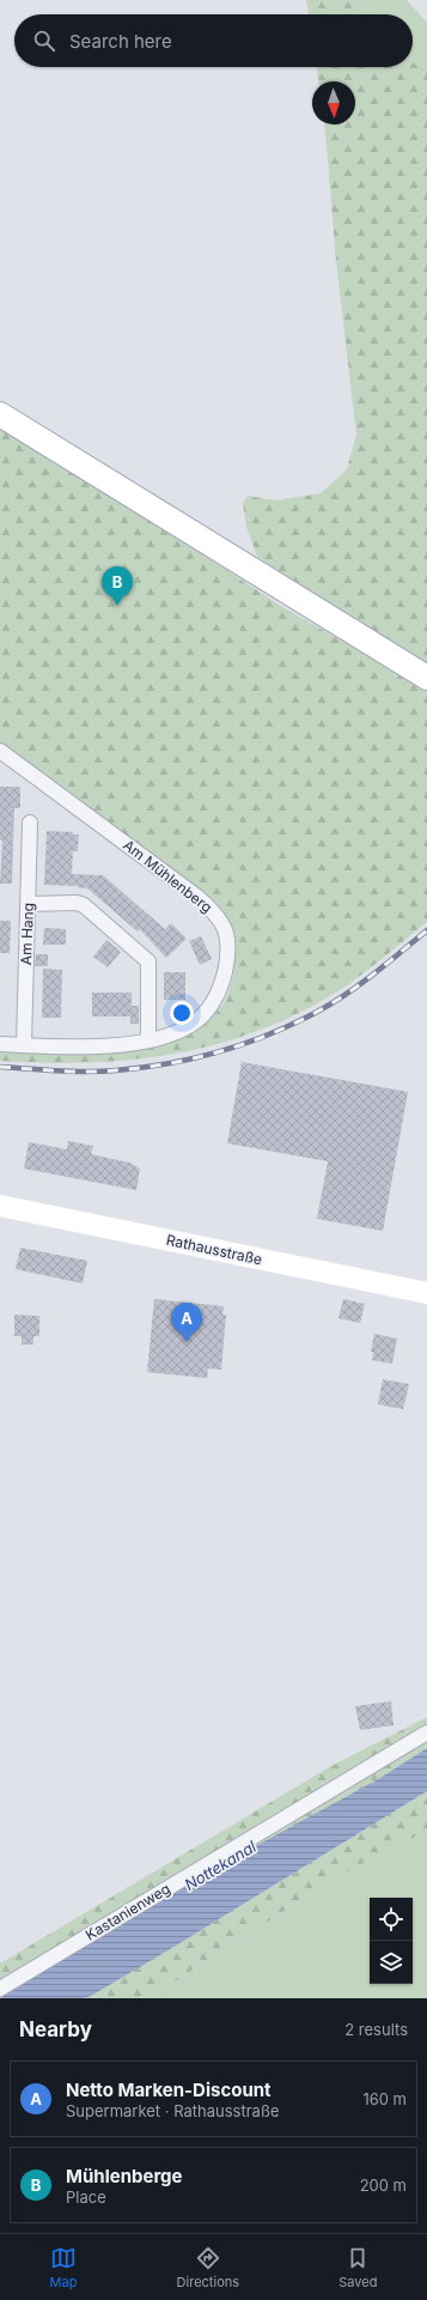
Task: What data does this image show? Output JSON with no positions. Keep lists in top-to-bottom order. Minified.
{"streets":{"main road":["Rathausstraße"],"street":["Am Mühlenberg","Am Hang","Kastanienweg"]},"crossings":[["Am Mühlenberg","Am Hang"]],"water":["Nottekanal"],"north":"bottom","page":{"search":"Search here","pins":["B","A"],"heading":["Nearby","2 results"],"list":[{"mark":"A","name":"Netto Marken-Discount","note":"Supermarket · Rathausstraße","value":"160 m"},{"mark":"B","name":"Mühlenberge","note":"Place","value":"200 m"}],"nav":["Map","Directions","Saved"]}}
